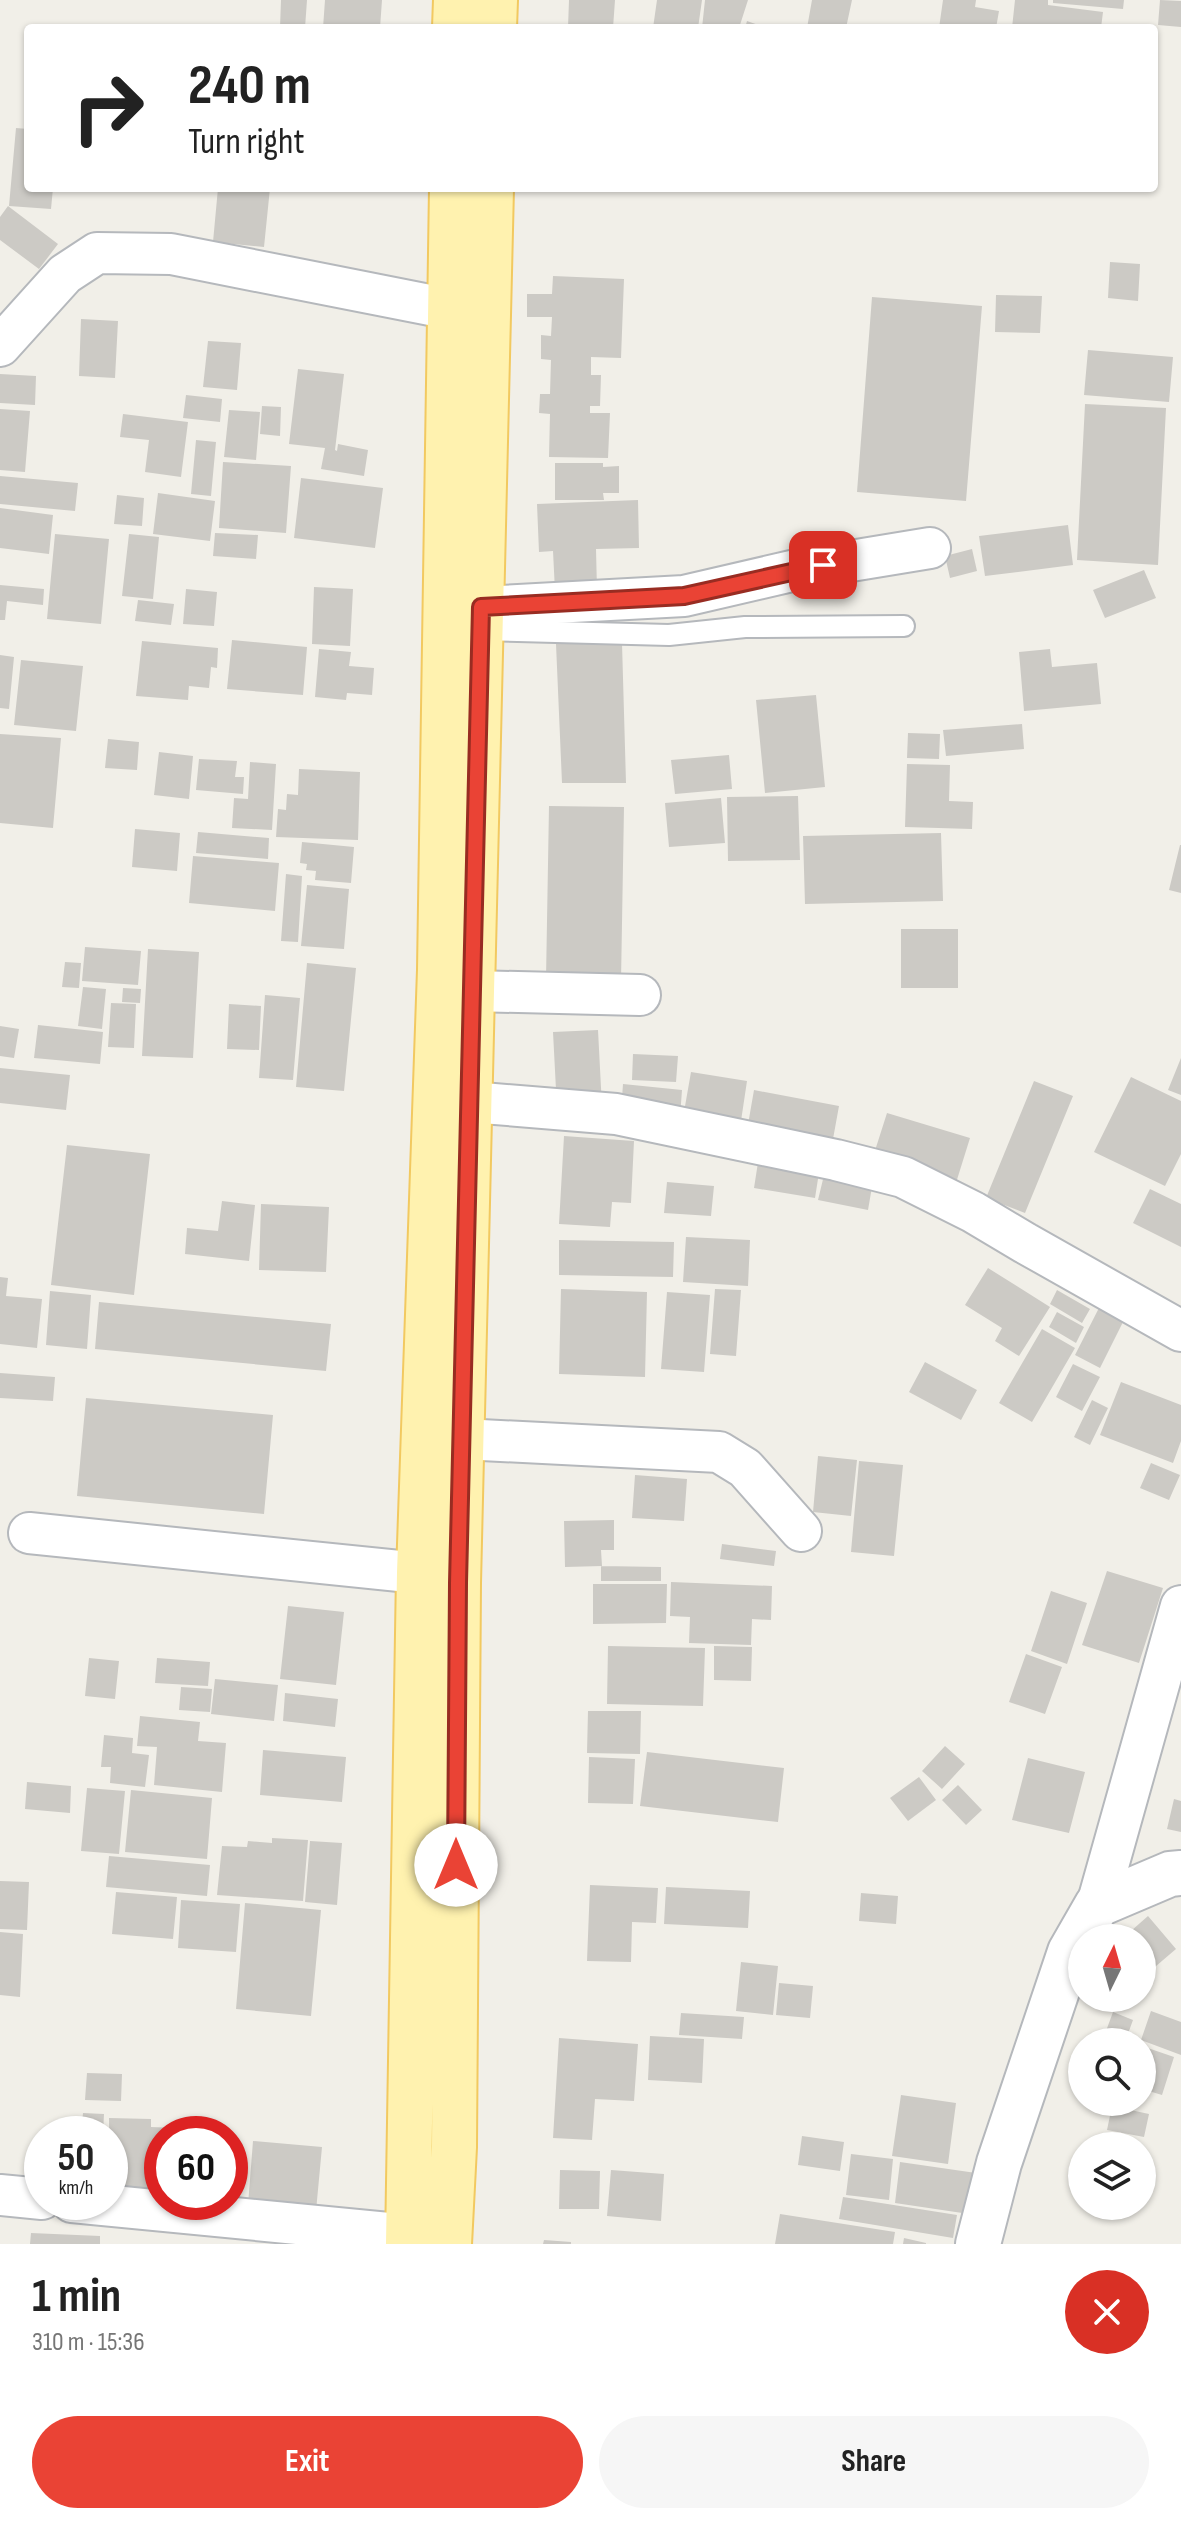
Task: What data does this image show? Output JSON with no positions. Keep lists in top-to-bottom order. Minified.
{"north":"top","page":{"turn":["240 m","Turn right"],"speed":"50 km/h","limit":"60","heading":["1 min","310 m · 15:36"],"buttons":["Exit","Share"]}}
